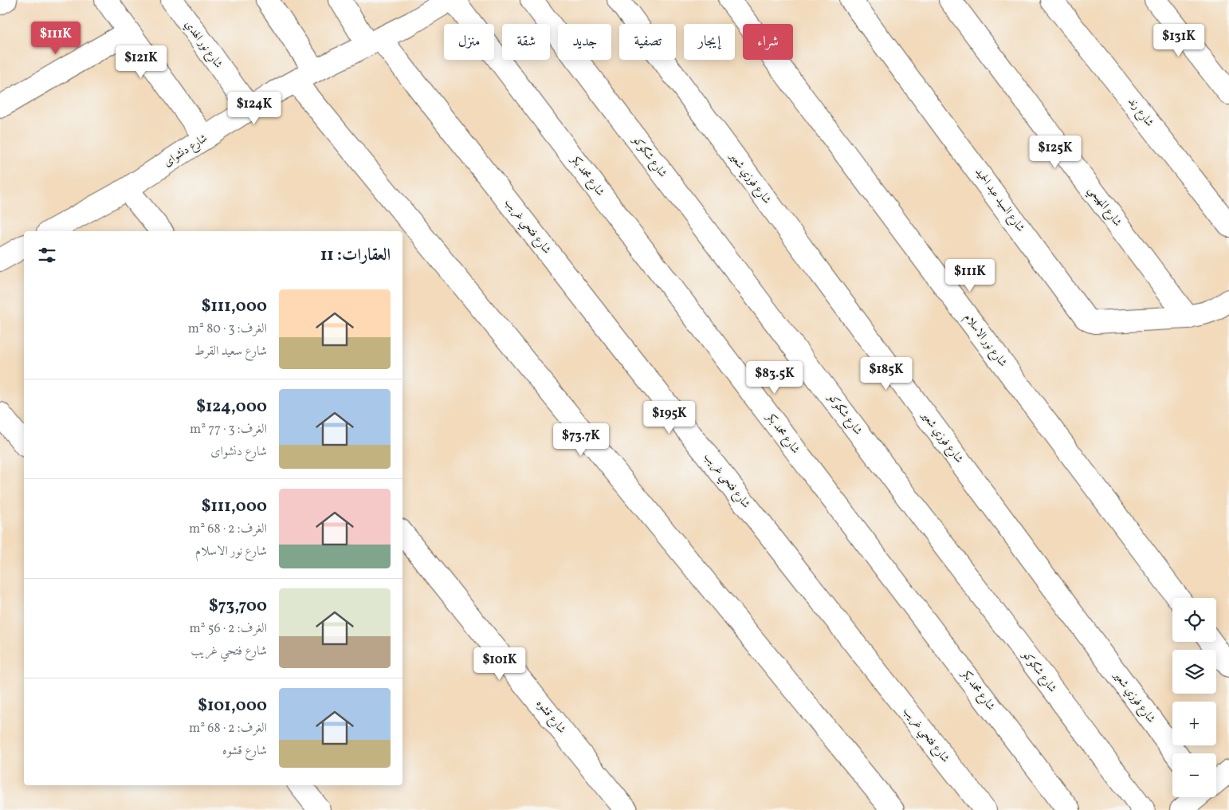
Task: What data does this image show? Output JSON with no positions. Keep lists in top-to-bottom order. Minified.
{"streets":{"street":["شارع نور الهدي","شارع رند","شارع دنشواى","شارع شكوكو","شارع محمد بكر","شارع فوزي شعير","شارع السيد عبد الحميد","شارع المهيمي","شارع فتحي غريب","شارع نور الاسلام","شارع قشوه"]},"crossings":[["شارع نور الهدي","شارع دنشواى"],["شارع دنشواى","شارع محمد بكر"],["شارع دنشواى","شارع فتحي غريب"],["شارع السيد عبد الحميد","شارع المهيمي"]],"page":{"price":["$111K","$131K","$121K","$124K","$125K","$111K","$185K","$83.5K","$195K","$73.7K","$101K"],"chip":["شراء","إيجار","تصفية","جديد","شقة","منزل"],"heading":"العقارات: 11","list":[{"name":"$111,000","note":"الغرف: 3 · 80 m² · شارع سعيد القرط"},{"name":"$124,000","note":"الغرف: 3 · 77 m² · شارع دنشواى"},{"name":"$111,000","note":"الغرف: 2 · 68 m² · شارع نور الاسلام"},{"name":"$73,700","note":"الغرف: 2 · 56 m² · شارع فتحي غريب"},{"name":"$101,000","note":"الغرف: 2 · 68 m² · شارع قشوه"}],"map_buttons":["+","−"]}}
